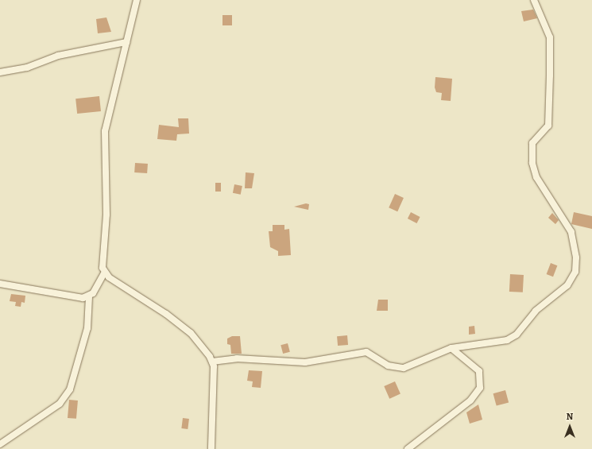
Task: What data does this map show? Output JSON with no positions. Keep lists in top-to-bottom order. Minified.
{"north":"top"}
